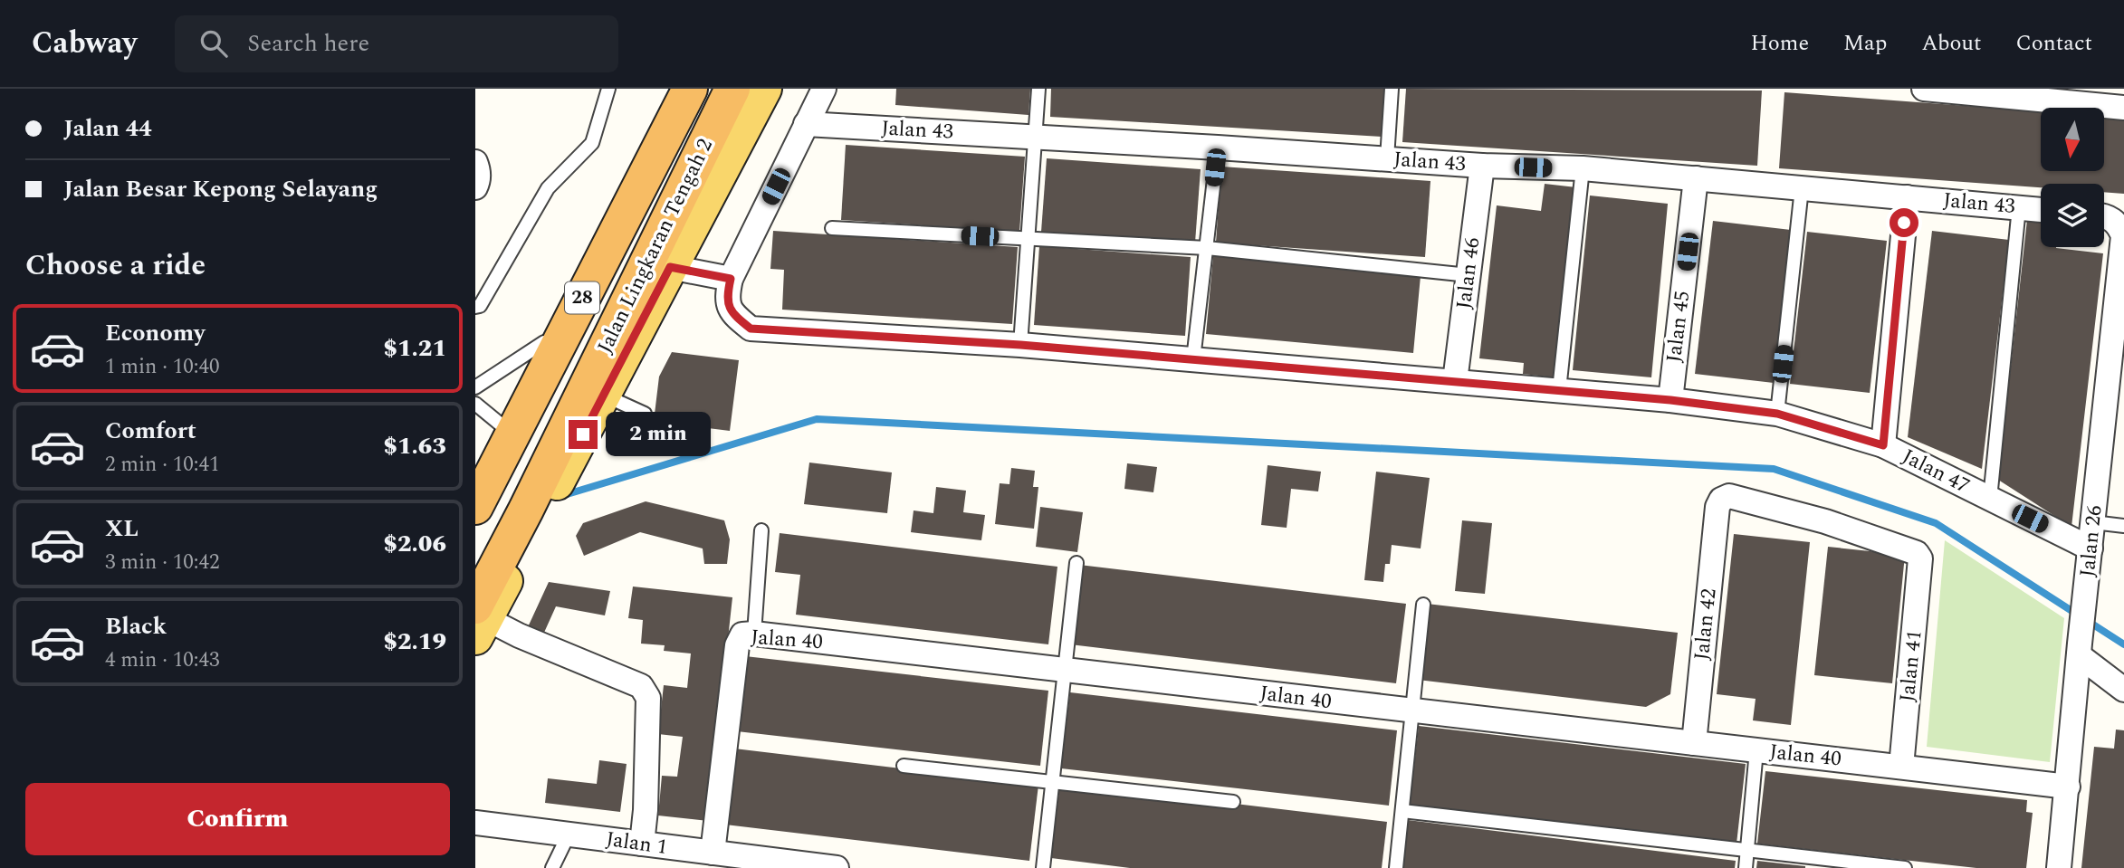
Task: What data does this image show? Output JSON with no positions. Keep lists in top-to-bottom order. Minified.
{"streets":{"highway":["Jalan Lingkaran Tengah 2","28"],"street":["Jalan 43","Jalan 46","Jalan 45","Jalan 47","Jalan 26","Jalan 42","Jalan 40","Jalan 41","Jalan 1"]},"crossings":[["Jalan 43","Jalan 46"],["Jalan 43","Jalan 45"],["Jalan 46","Jalan 47"],["Jalan 45","Jalan 47"],["Jalan 47","Jalan 26"],["Jalan 26","Jalan 40"],["Jalan 42","Jalan 40"],["Jalan 42","Jalan 41"],["Jalan 40","Jalan 41"],["Jalan 40","Jalan 1"]],"north":"bottom","page":{"header":"Cabway","search":"Search here","nav":["Home","Map","About","Contact"],"banner":["Jalan 44","Jalan Besar Kepong Selayang"],"heading":"Choose a ride","list":[{"name":"Economy","note":"1 min · 10:40","value":"$1.21"},{"name":"Comfort","note":"2 min · 10:41","value":"$1.63"},{"name":"XL","note":"3 min · 10:42","value":"$2.06"},{"name":"Black","note":"4 min · 10:43","value":"$2.19"}],"bubble":"2 min","buttons":"Confirm"}}
